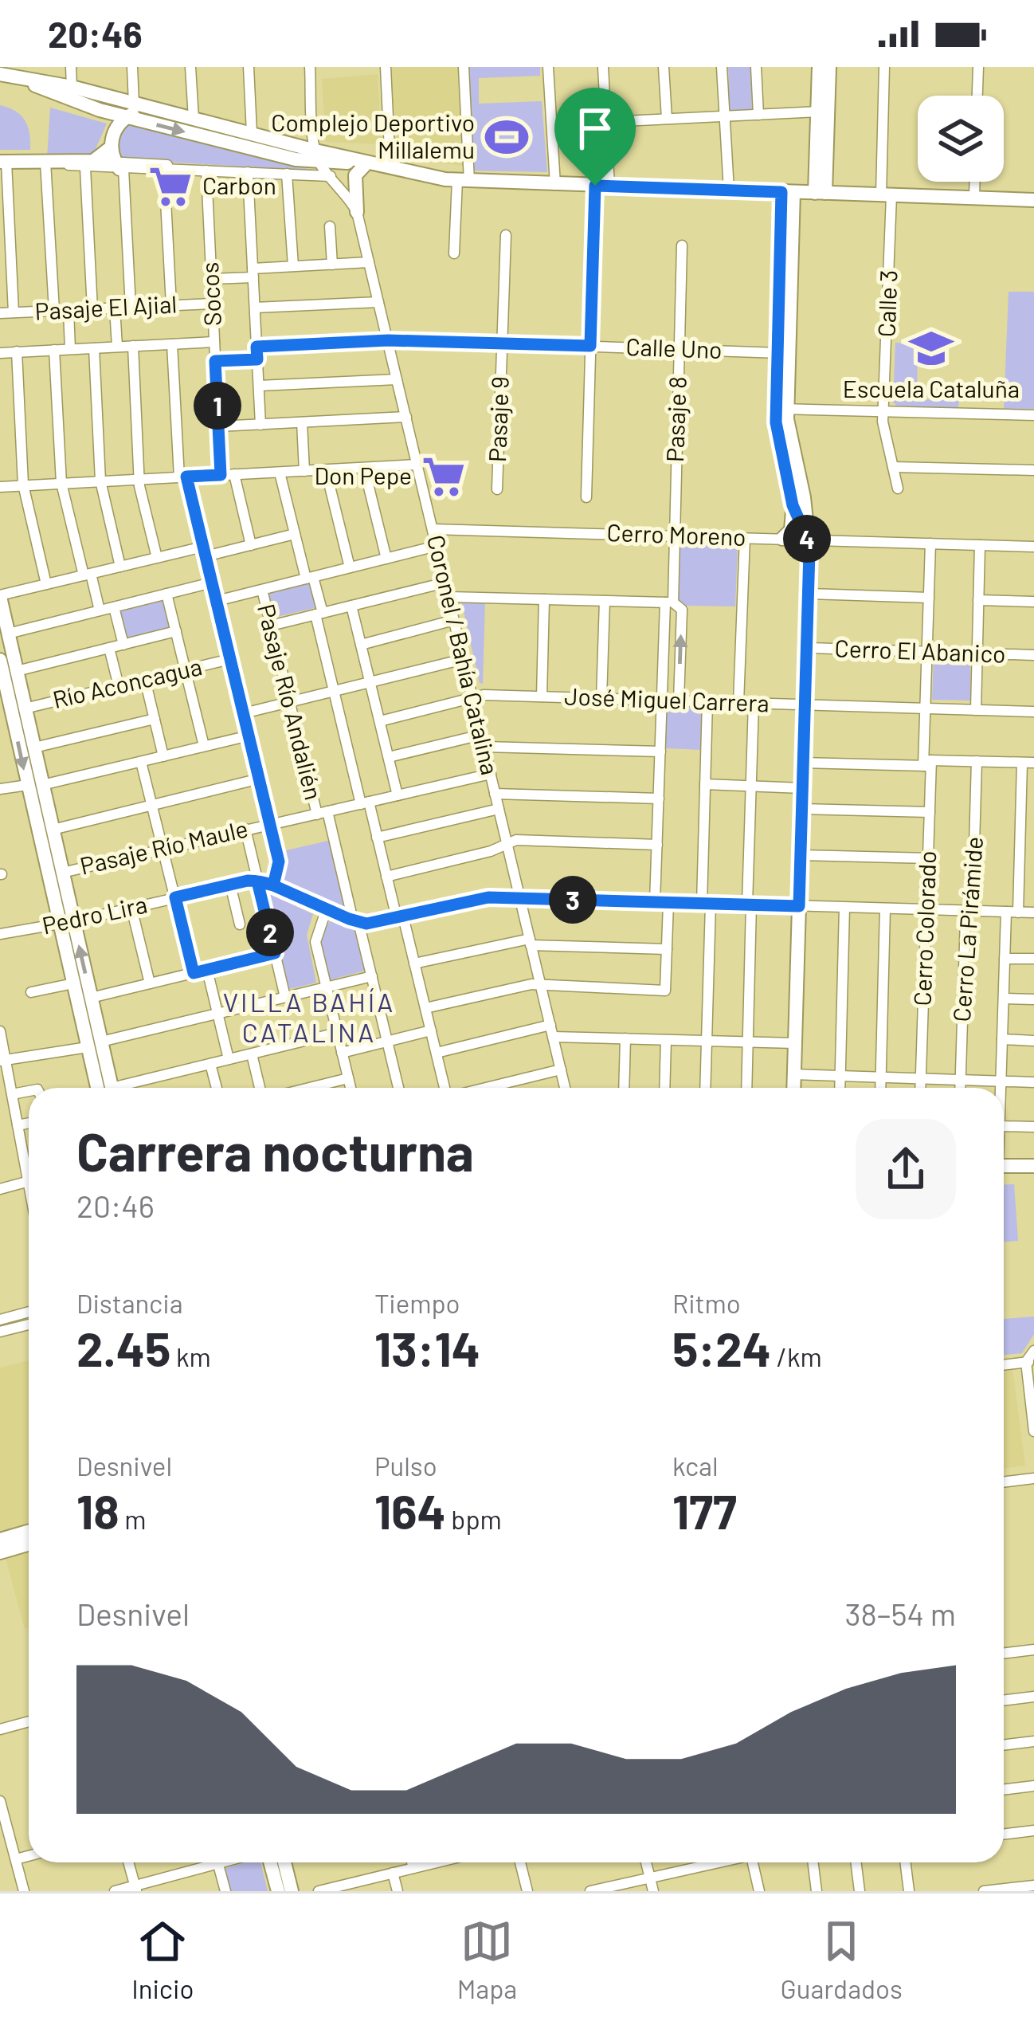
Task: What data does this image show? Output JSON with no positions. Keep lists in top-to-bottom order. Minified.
{"streets":{"street":["Socos","Calle 3","Pasaje El Ajial","Calle Uno","Pasaje 9","Pasaje 8","Cerro Moreno","Cerro El Abanico","Coronel / Bahía Catalina","Río Aconcagua","José Miguel Carrera","Pasaje Río Andalién","Pasaje Río Maule","Pedro Lira","Cerro Colorado","Cerro La Pirámide"]},"crossings":[["Socos","Pasaje El Ajial"],["Calle Uno","Pasaje 9"],["Calle Uno","Pasaje 8"],["Calle Uno","Coronel / Bahía Catalina"],["Pasaje 8","Cerro Moreno"],["Cerro Moreno","Coronel / Bahía Catalina"],["Cerro Moreno","Cerro Colorado"],["Cerro El Abanico","Cerro Colorado"],["Coronel / Bahía Catalina","José Miguel Carrera"],["Coronel / Bahía Catalina","Pasaje Río Maule"],["José Miguel Carrera","Cerro Colorado"],["Pasaje Río Andalién","Pasaje Río Maule"],["Pasaje Río Andalién","Pedro Lira"]],"districts":["VILLA BAHÍA CATALINA"],"places":{"sports":["Complejo Deportivo Millalemu"],"supermarket":["Carbon","Don Pepe"],"school or university":["Escuela Cataluña"]},"page":{"status":"20:46","pins":["1","4","3","2"],"heading":["Carrera nocturna","20:46"],"stats":[["Distancia","2.45 km"],["Tiempo","13:14"],["Ritmo","5:24 /km"],["Desnivel","18 m"],["Pulso","164 bpm"],["kcal","177"]],"chart":["Desnivel","38–54 m"],"tabs":["Inicio","Mapa","Guardados"]}}
